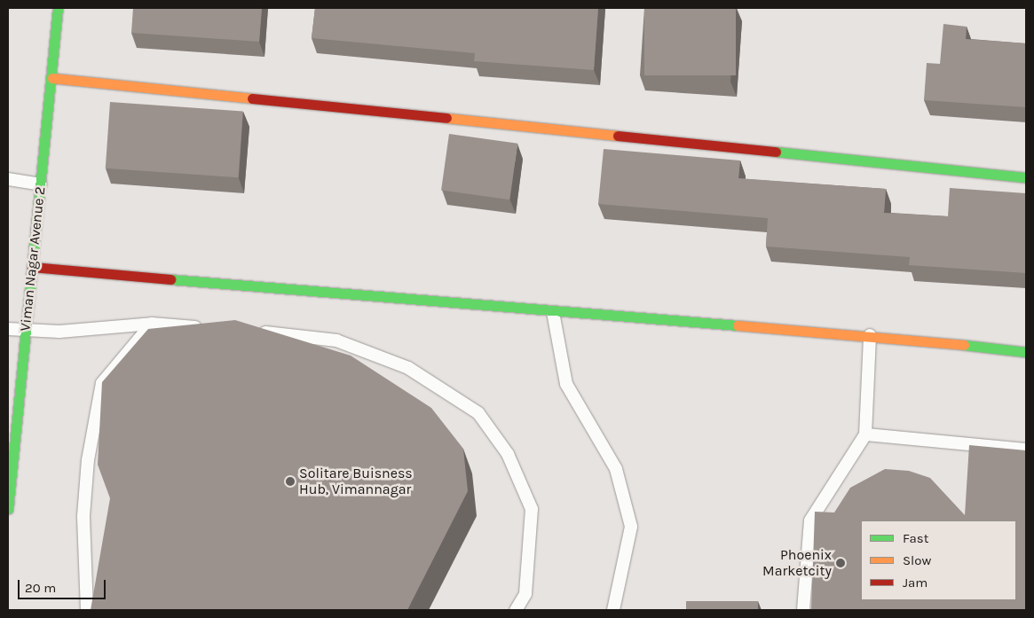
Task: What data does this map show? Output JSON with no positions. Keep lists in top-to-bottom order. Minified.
{"streets":{"street":["Viman Nagar Avenue 2"]},"places":["Solitare Buisness Hub, Vimannagar","Phoenix Marketcity"],"legend":["Fast","Slow","Jam"],"scale_bar":"20 m"}
